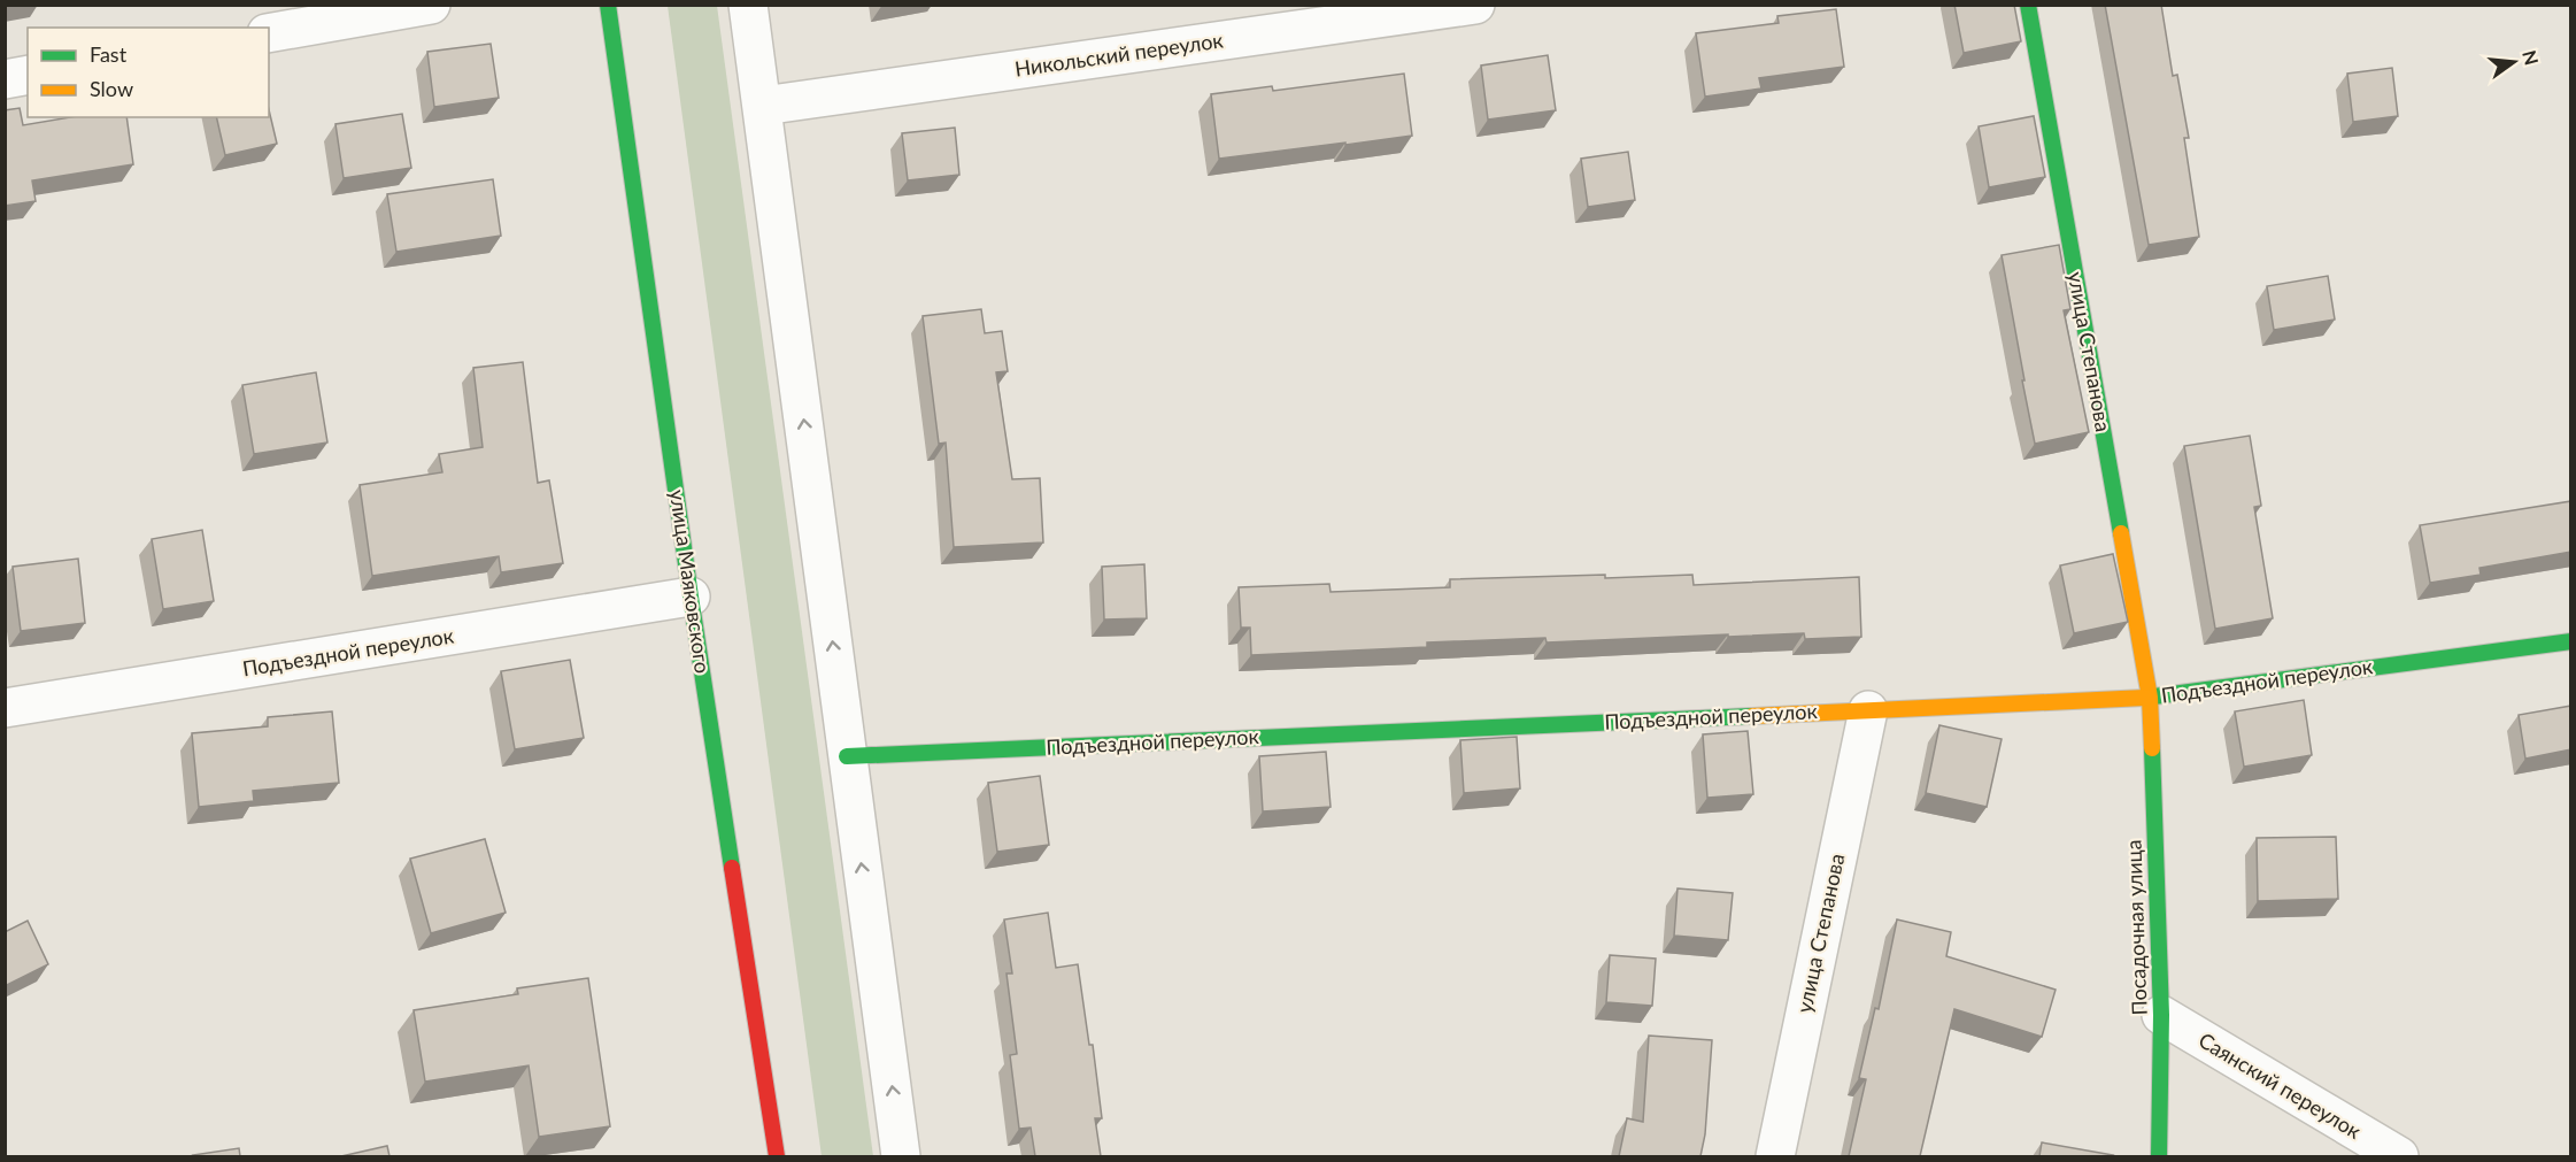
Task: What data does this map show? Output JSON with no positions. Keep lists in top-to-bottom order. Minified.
{"streets":{"street":["Никольский переулок","улица Степанова","улица Маяковского","Подъездной переулок","Посадочная улица","Саянский переулок"]},"crossings":[["улица Степанова","Подъездной переулок"],["улица Степанова","Посадочная улица"],["улица Маяковского","Подъездной переулок"],["Подъездной переулок","Посадочная улица"],["Посадочная улица","Саянский переулок"]],"legend":["Fast","Slow"],"north":"right"}
